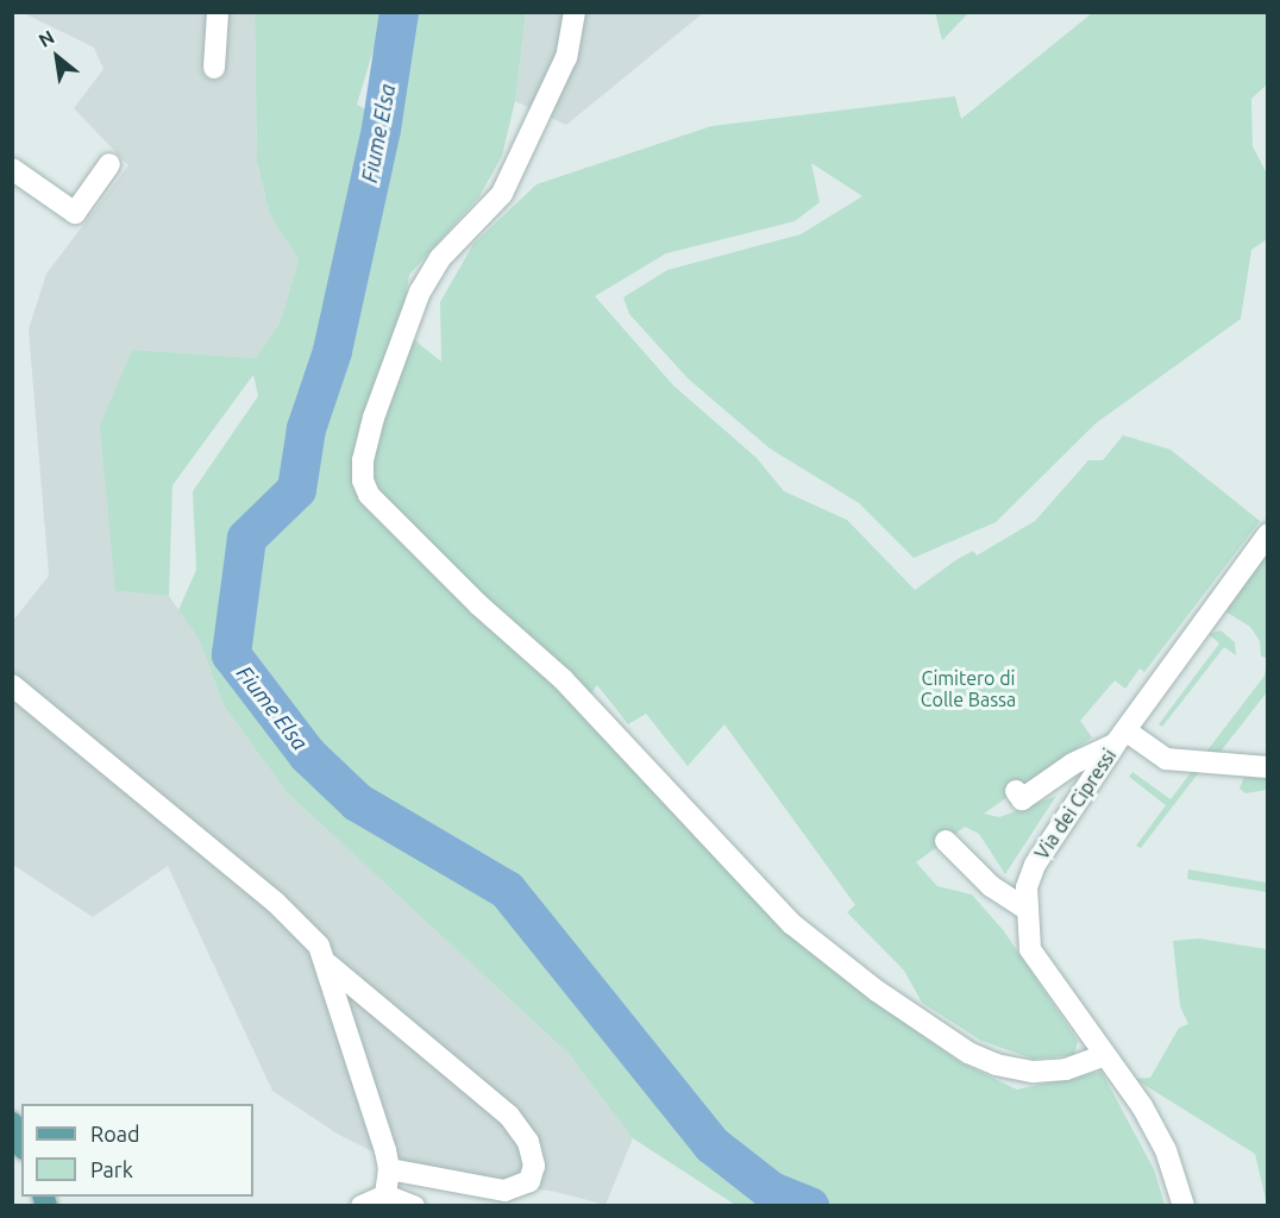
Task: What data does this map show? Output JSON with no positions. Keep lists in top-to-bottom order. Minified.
{"streets":{"street":["Via dei Cipressi"]},"water":["Fiume Elsa"],"parks":["Cimitero di Colle Bassa"],"legend":["Road","Park"],"north":"top left"}
